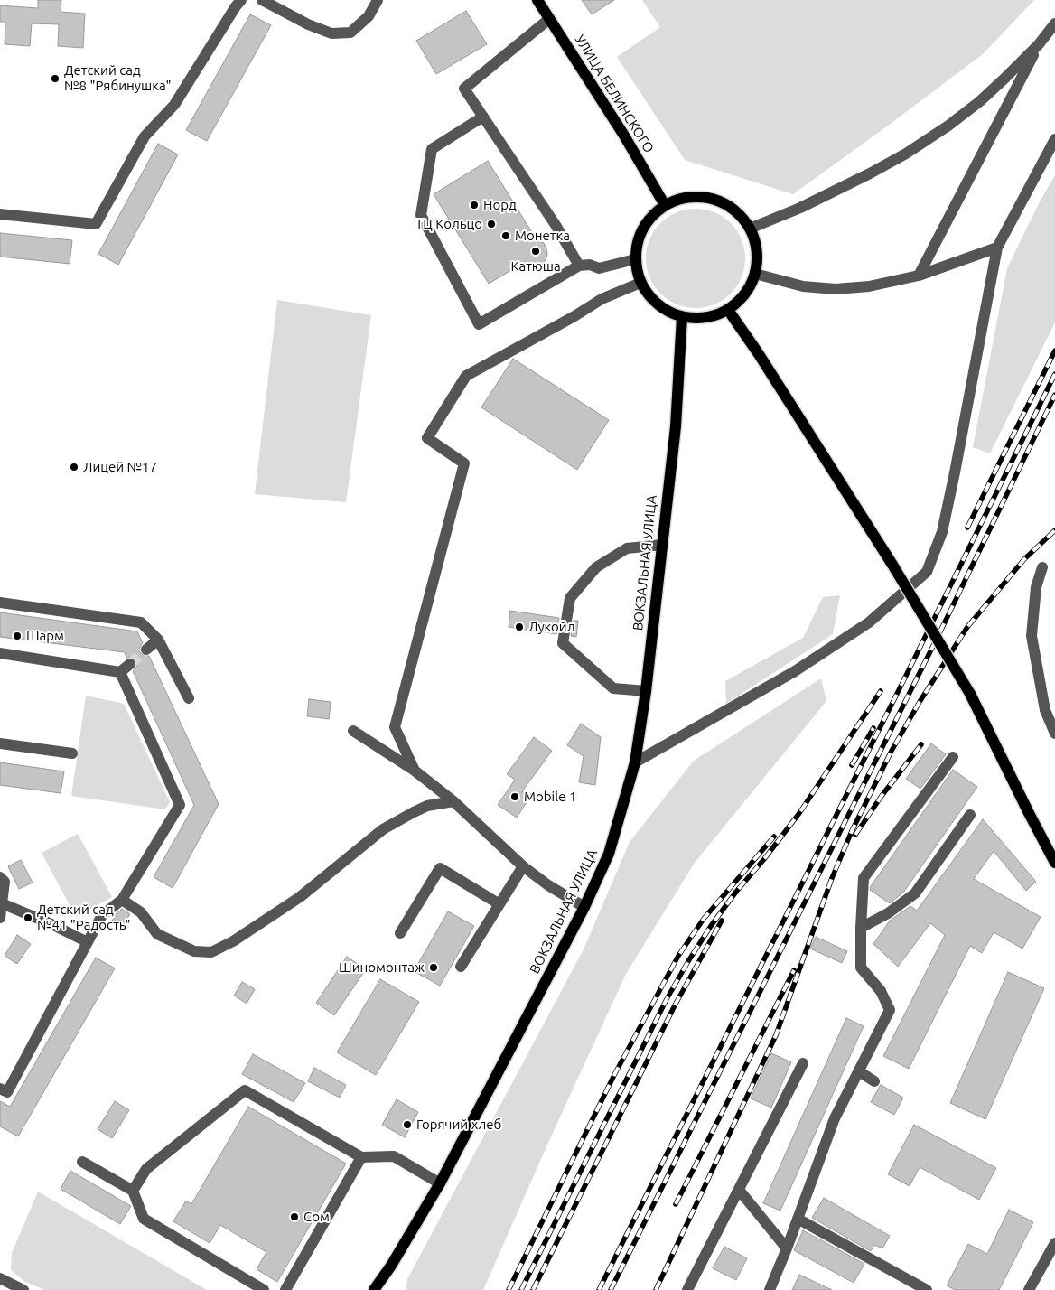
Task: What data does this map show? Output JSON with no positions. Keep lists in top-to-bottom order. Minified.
{"streets":{"main road":["УЛИЦА БЕЛИНСКОГО","ВОКЗАЛЬНАЯ УЛИЦА"]},"crossings":[["УЛИЦА БЕЛИНСКОГО","ВОКЗАЛЬНАЯ УЛИЦА"]],"places":["Детский сад №8 \"Рябинушка\"","Норд","ТЦ Кольцо","Монетка","Катюша","Лицей №17","Лукойл","Шарм","Mobile 1","Детский сад №41 \"Радость\"","Шиномонтаж","Горячий хлеб","Сом"]}
